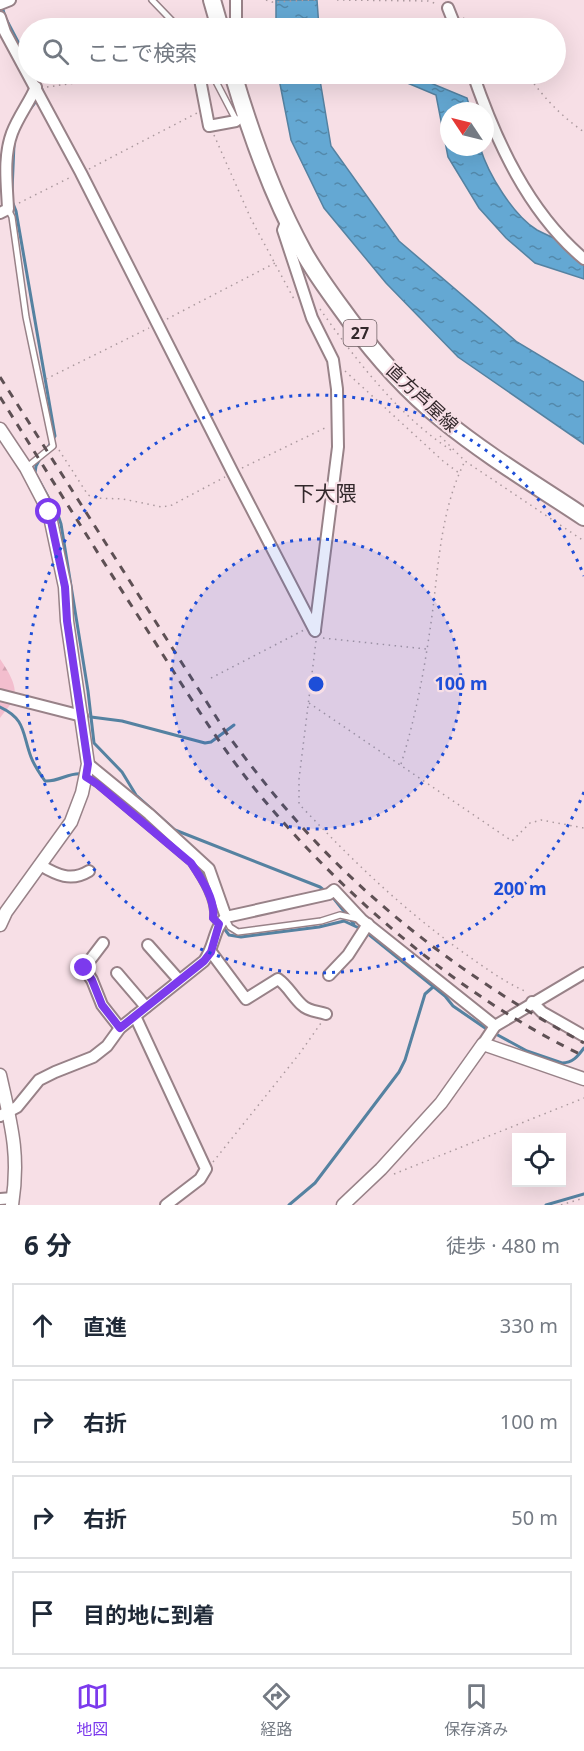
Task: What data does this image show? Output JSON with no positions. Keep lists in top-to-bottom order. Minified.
{"streets":{"main road":["27","直方芦屋線"]},"districts":["下大隈"],"north":"top left","page":{"search":"ここで検索","heading":["6 分","徒歩 · 480 m"],"list":[["直進","330 m"],["右折","100 m"],["右折","50 m"],"目的地に到着"],"nav":["地図","経路","保存済み"]},"rings":["100 m","200 m"]}
